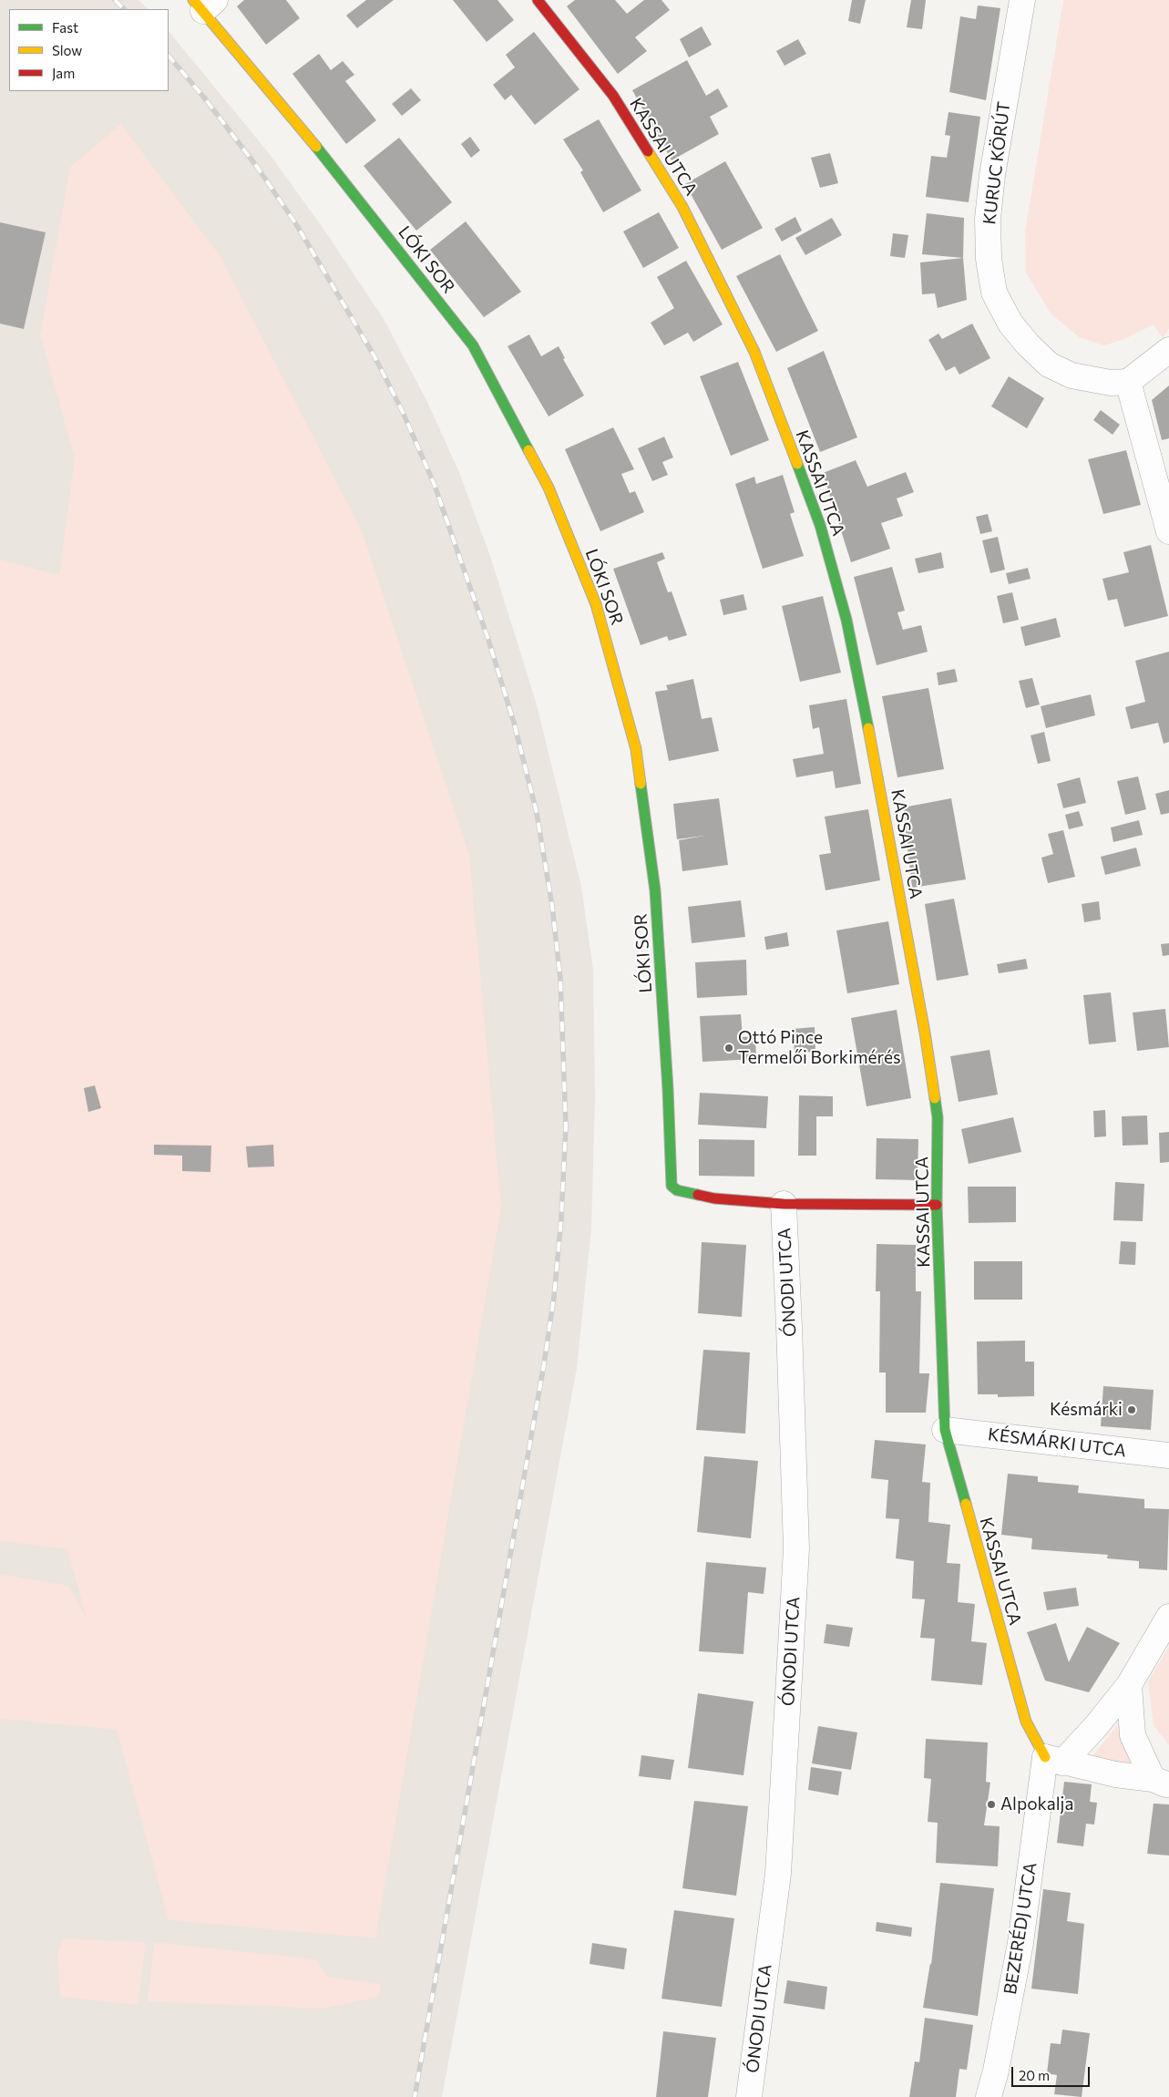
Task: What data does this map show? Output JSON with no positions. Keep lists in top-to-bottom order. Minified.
{"streets":{"street":["KASSAI UTCA","KURUC KÖRÚT","LÓKI SOR","ÓNODI UTCA","KÉSMÁRKI UTCA","BEZERÉDJ UTCA"]},"crossings":[["KASSAI UTCA","KÉSMÁRKI UTCA"],["KASSAI UTCA","BEZERÉDJ UTCA"],["LÓKI SOR","ÓNODI UTCA"]],"places":["Ottó Pince Termelői Borkimérés","Késmárki","Alpokalja"],"legend":["Fast","Slow","Jam"],"scale_bar":"20 m"}
